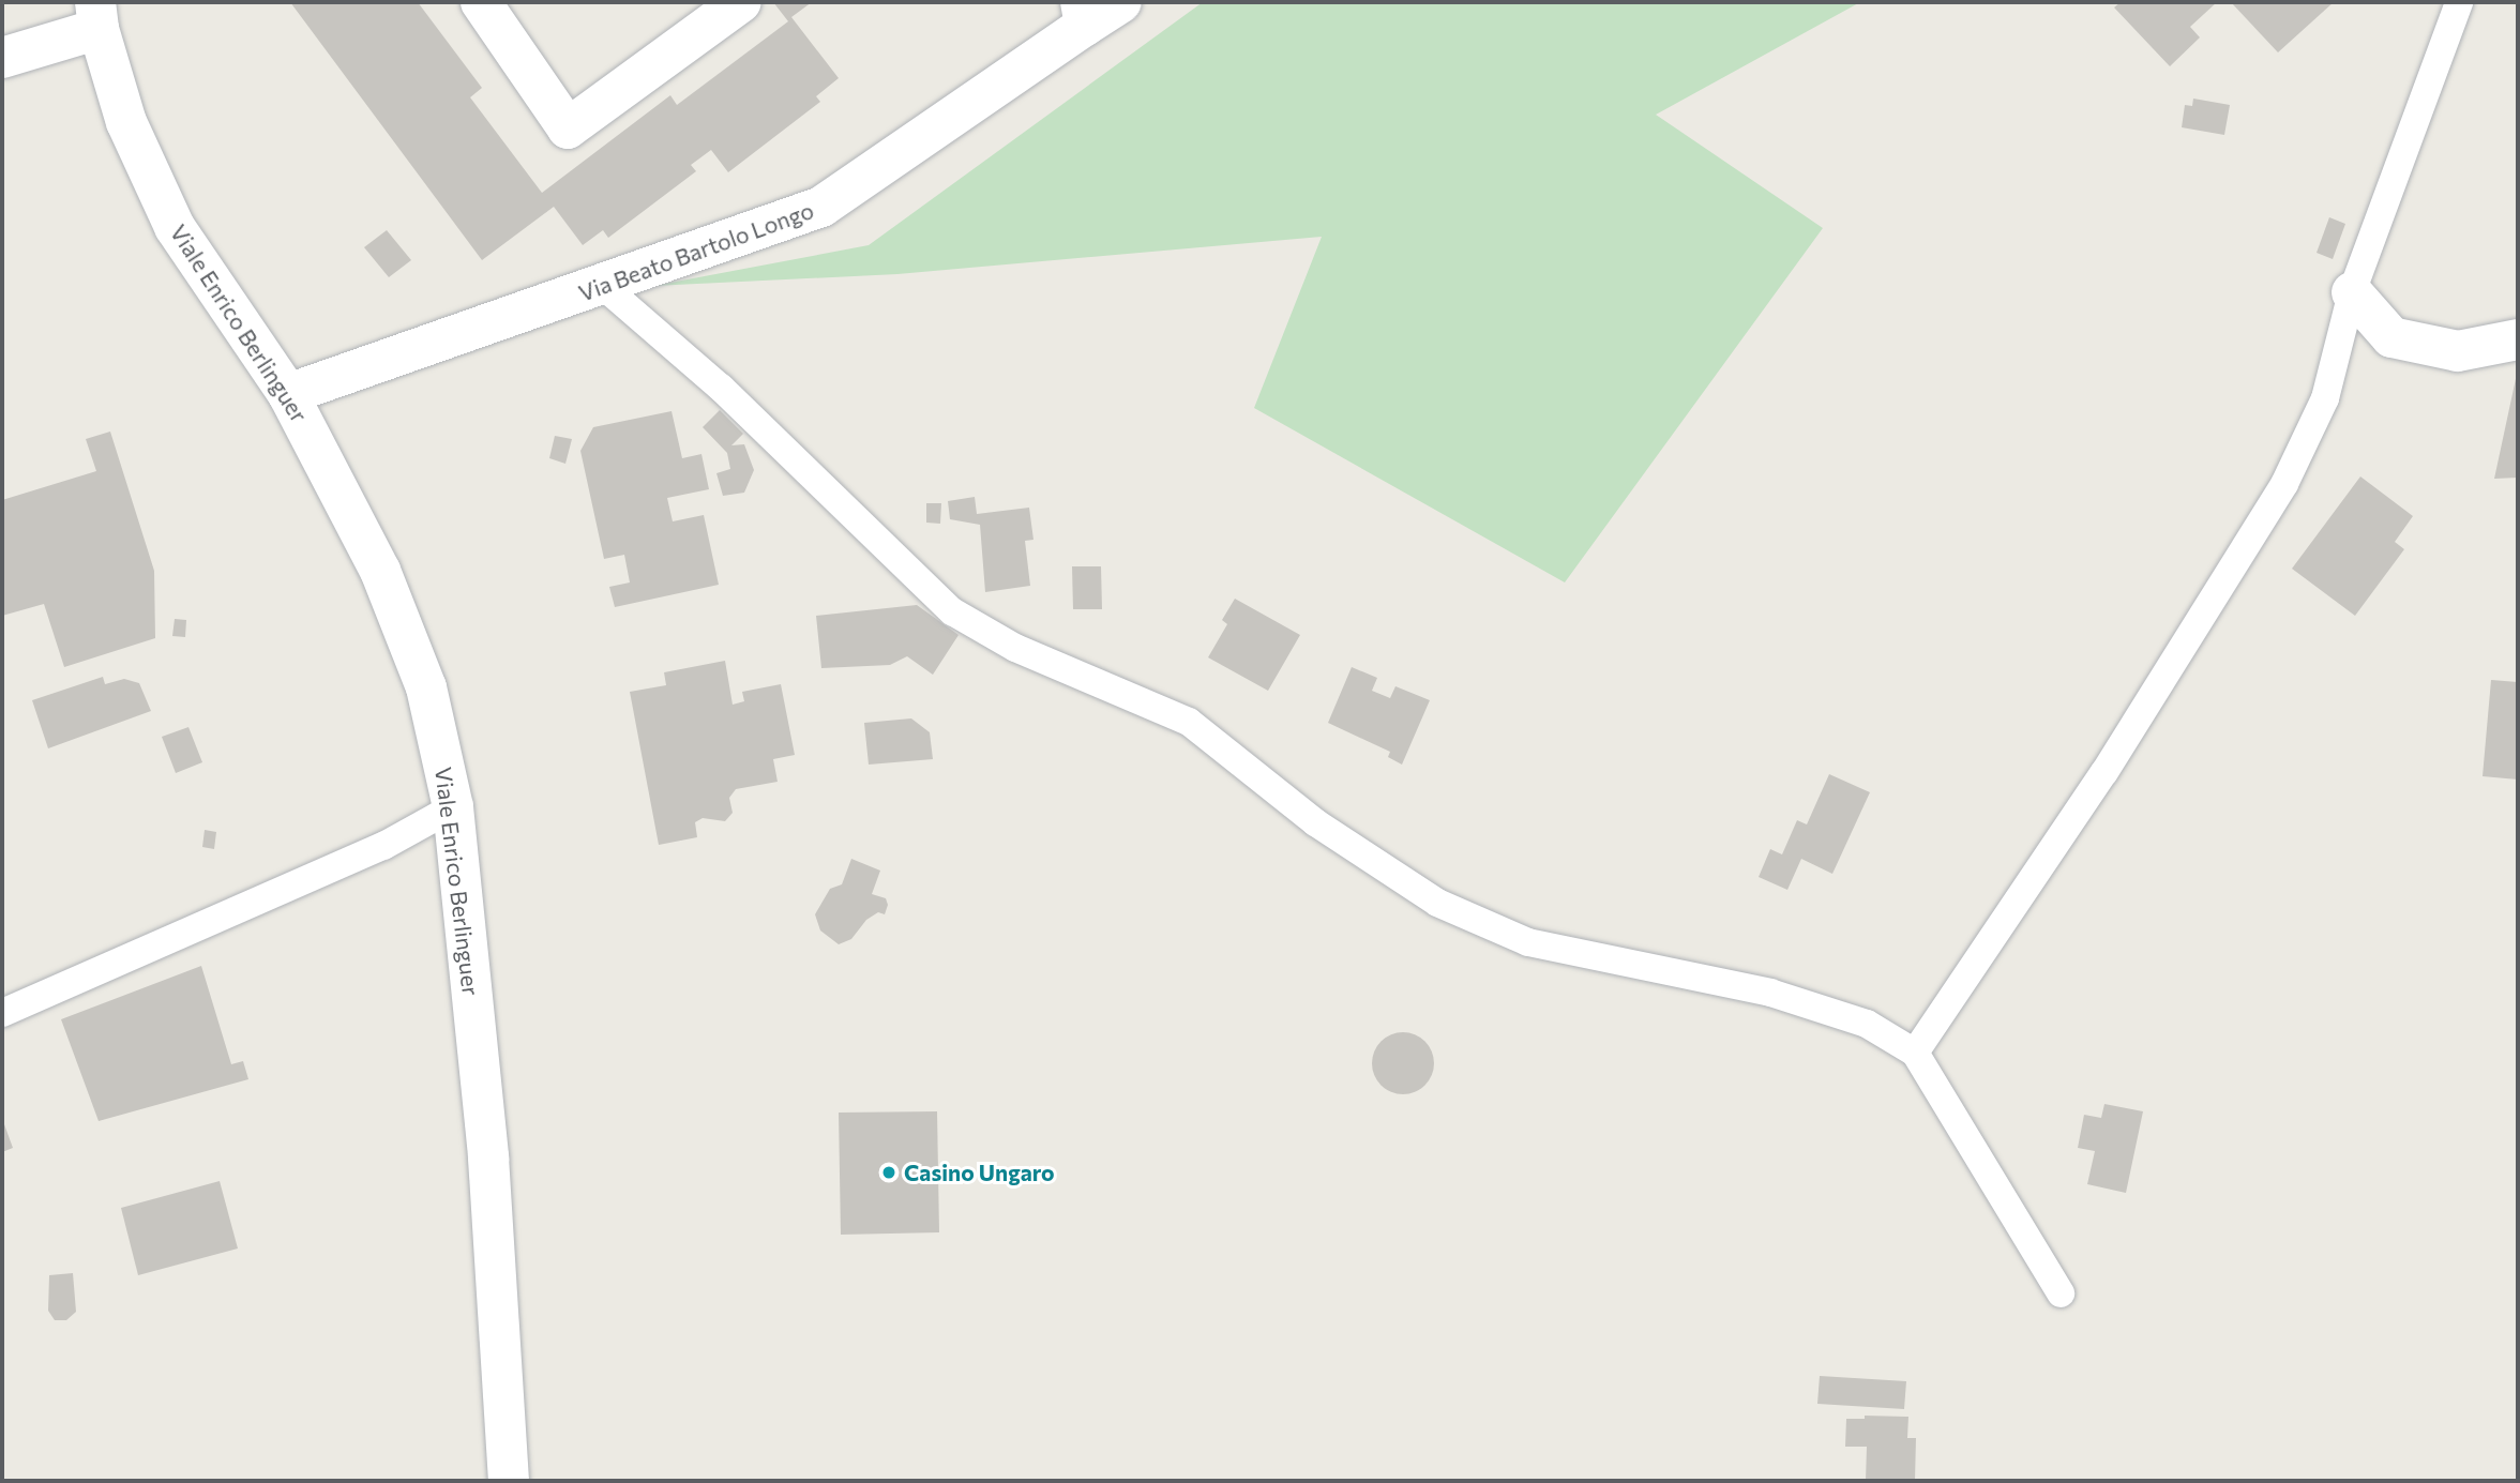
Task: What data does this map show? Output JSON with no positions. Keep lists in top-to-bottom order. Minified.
{"streets":{"street":["Via Beato Bartolo Longo","Viale Enrico Berlinguer"]},"crossings":[["Via Beato Bartolo Longo","Viale Enrico Berlinguer"]],"places":["Casino Ungaro"]}
